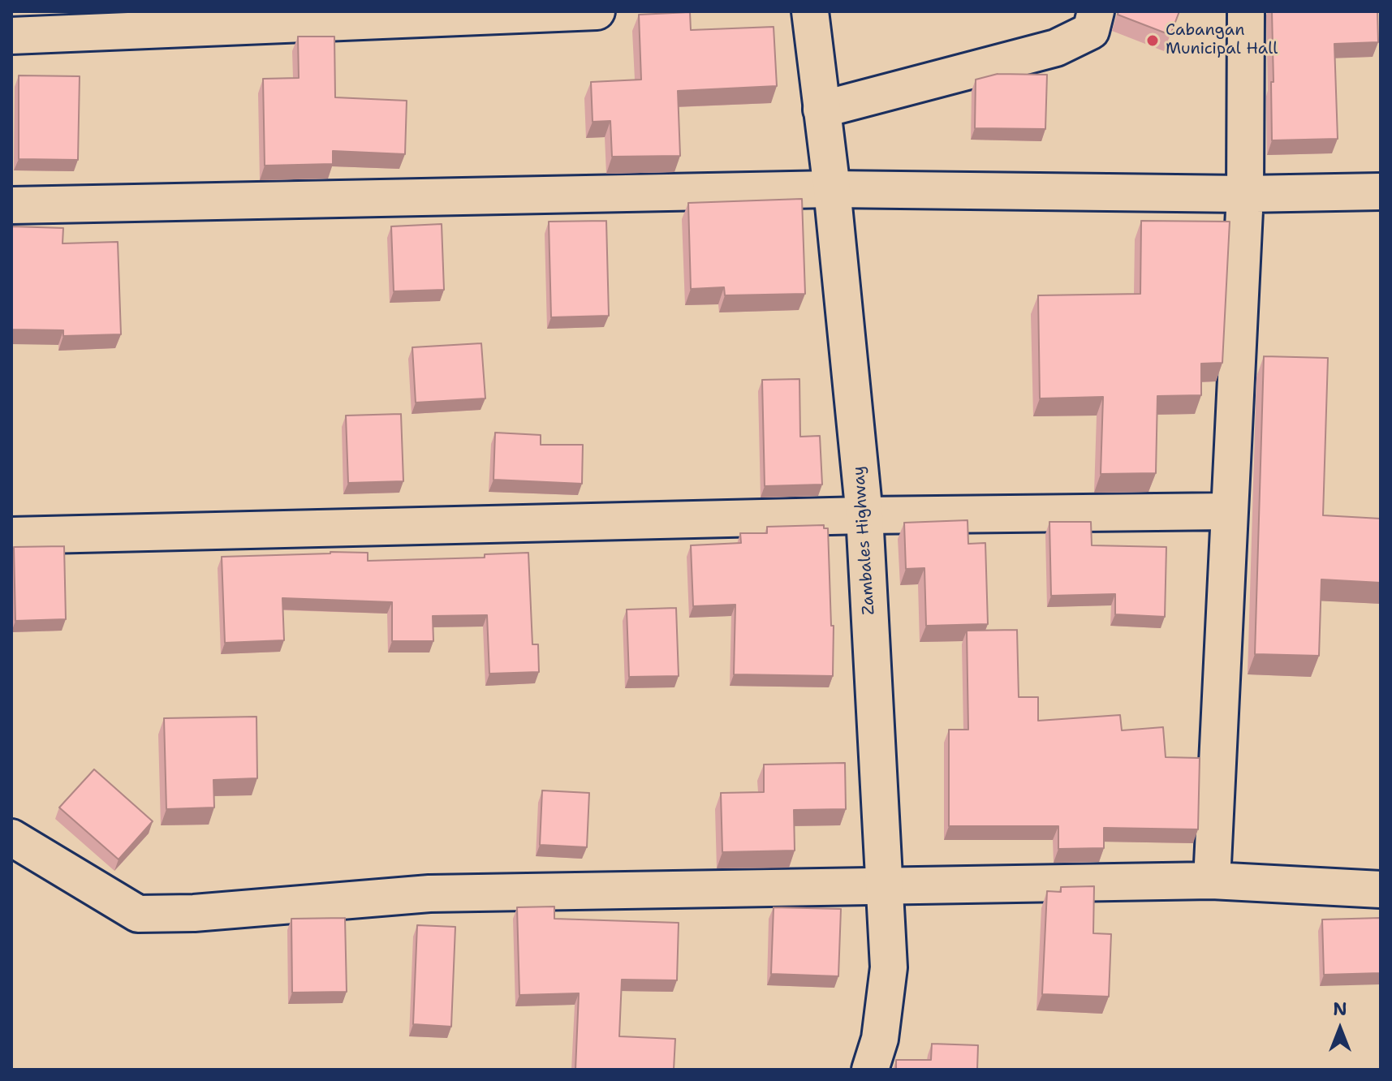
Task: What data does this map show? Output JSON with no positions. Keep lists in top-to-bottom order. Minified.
{"streets":{"street":["Zambales Highway"]},"places":["Cabangan Municipal Hall"],"north":"top"}
